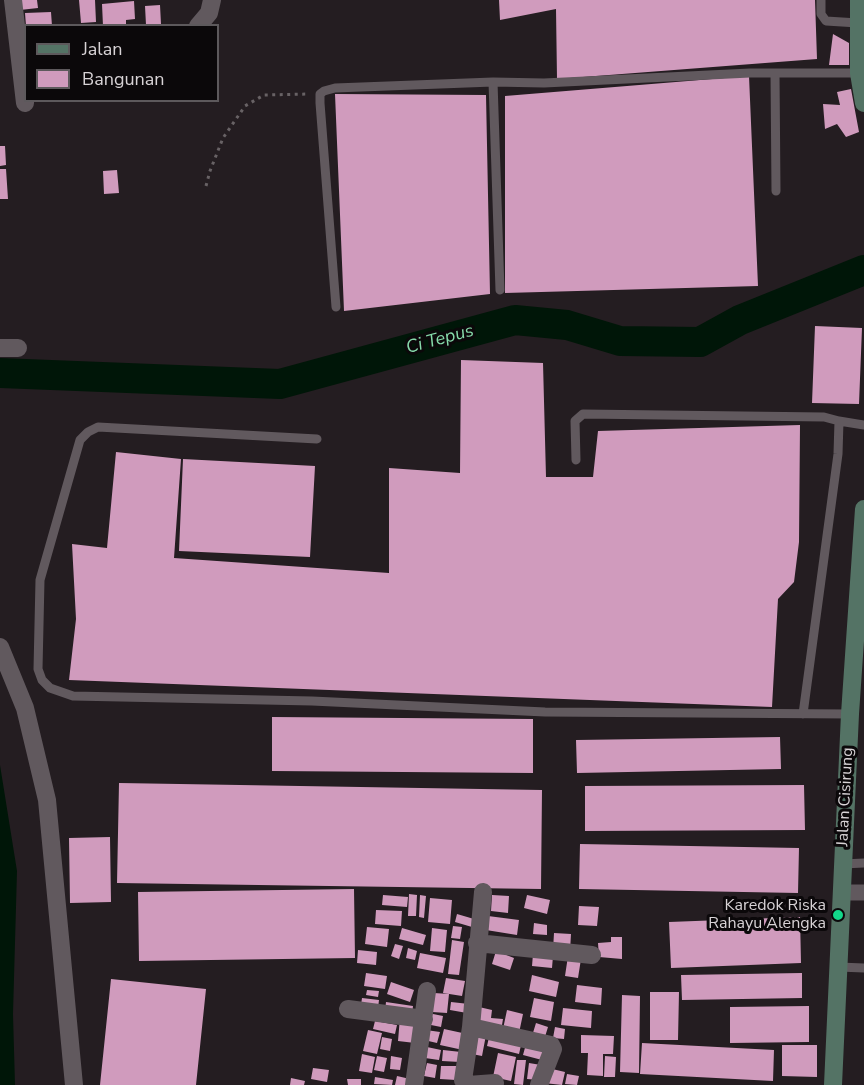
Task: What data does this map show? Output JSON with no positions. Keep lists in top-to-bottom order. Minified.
{"streets":{"main road":["Jalan Cisirung"]},"water":["Ci Tepus"],"places":["Karedok Riska Rahayu Alengka"],"legend":["Jalan","Bangunan"]}
